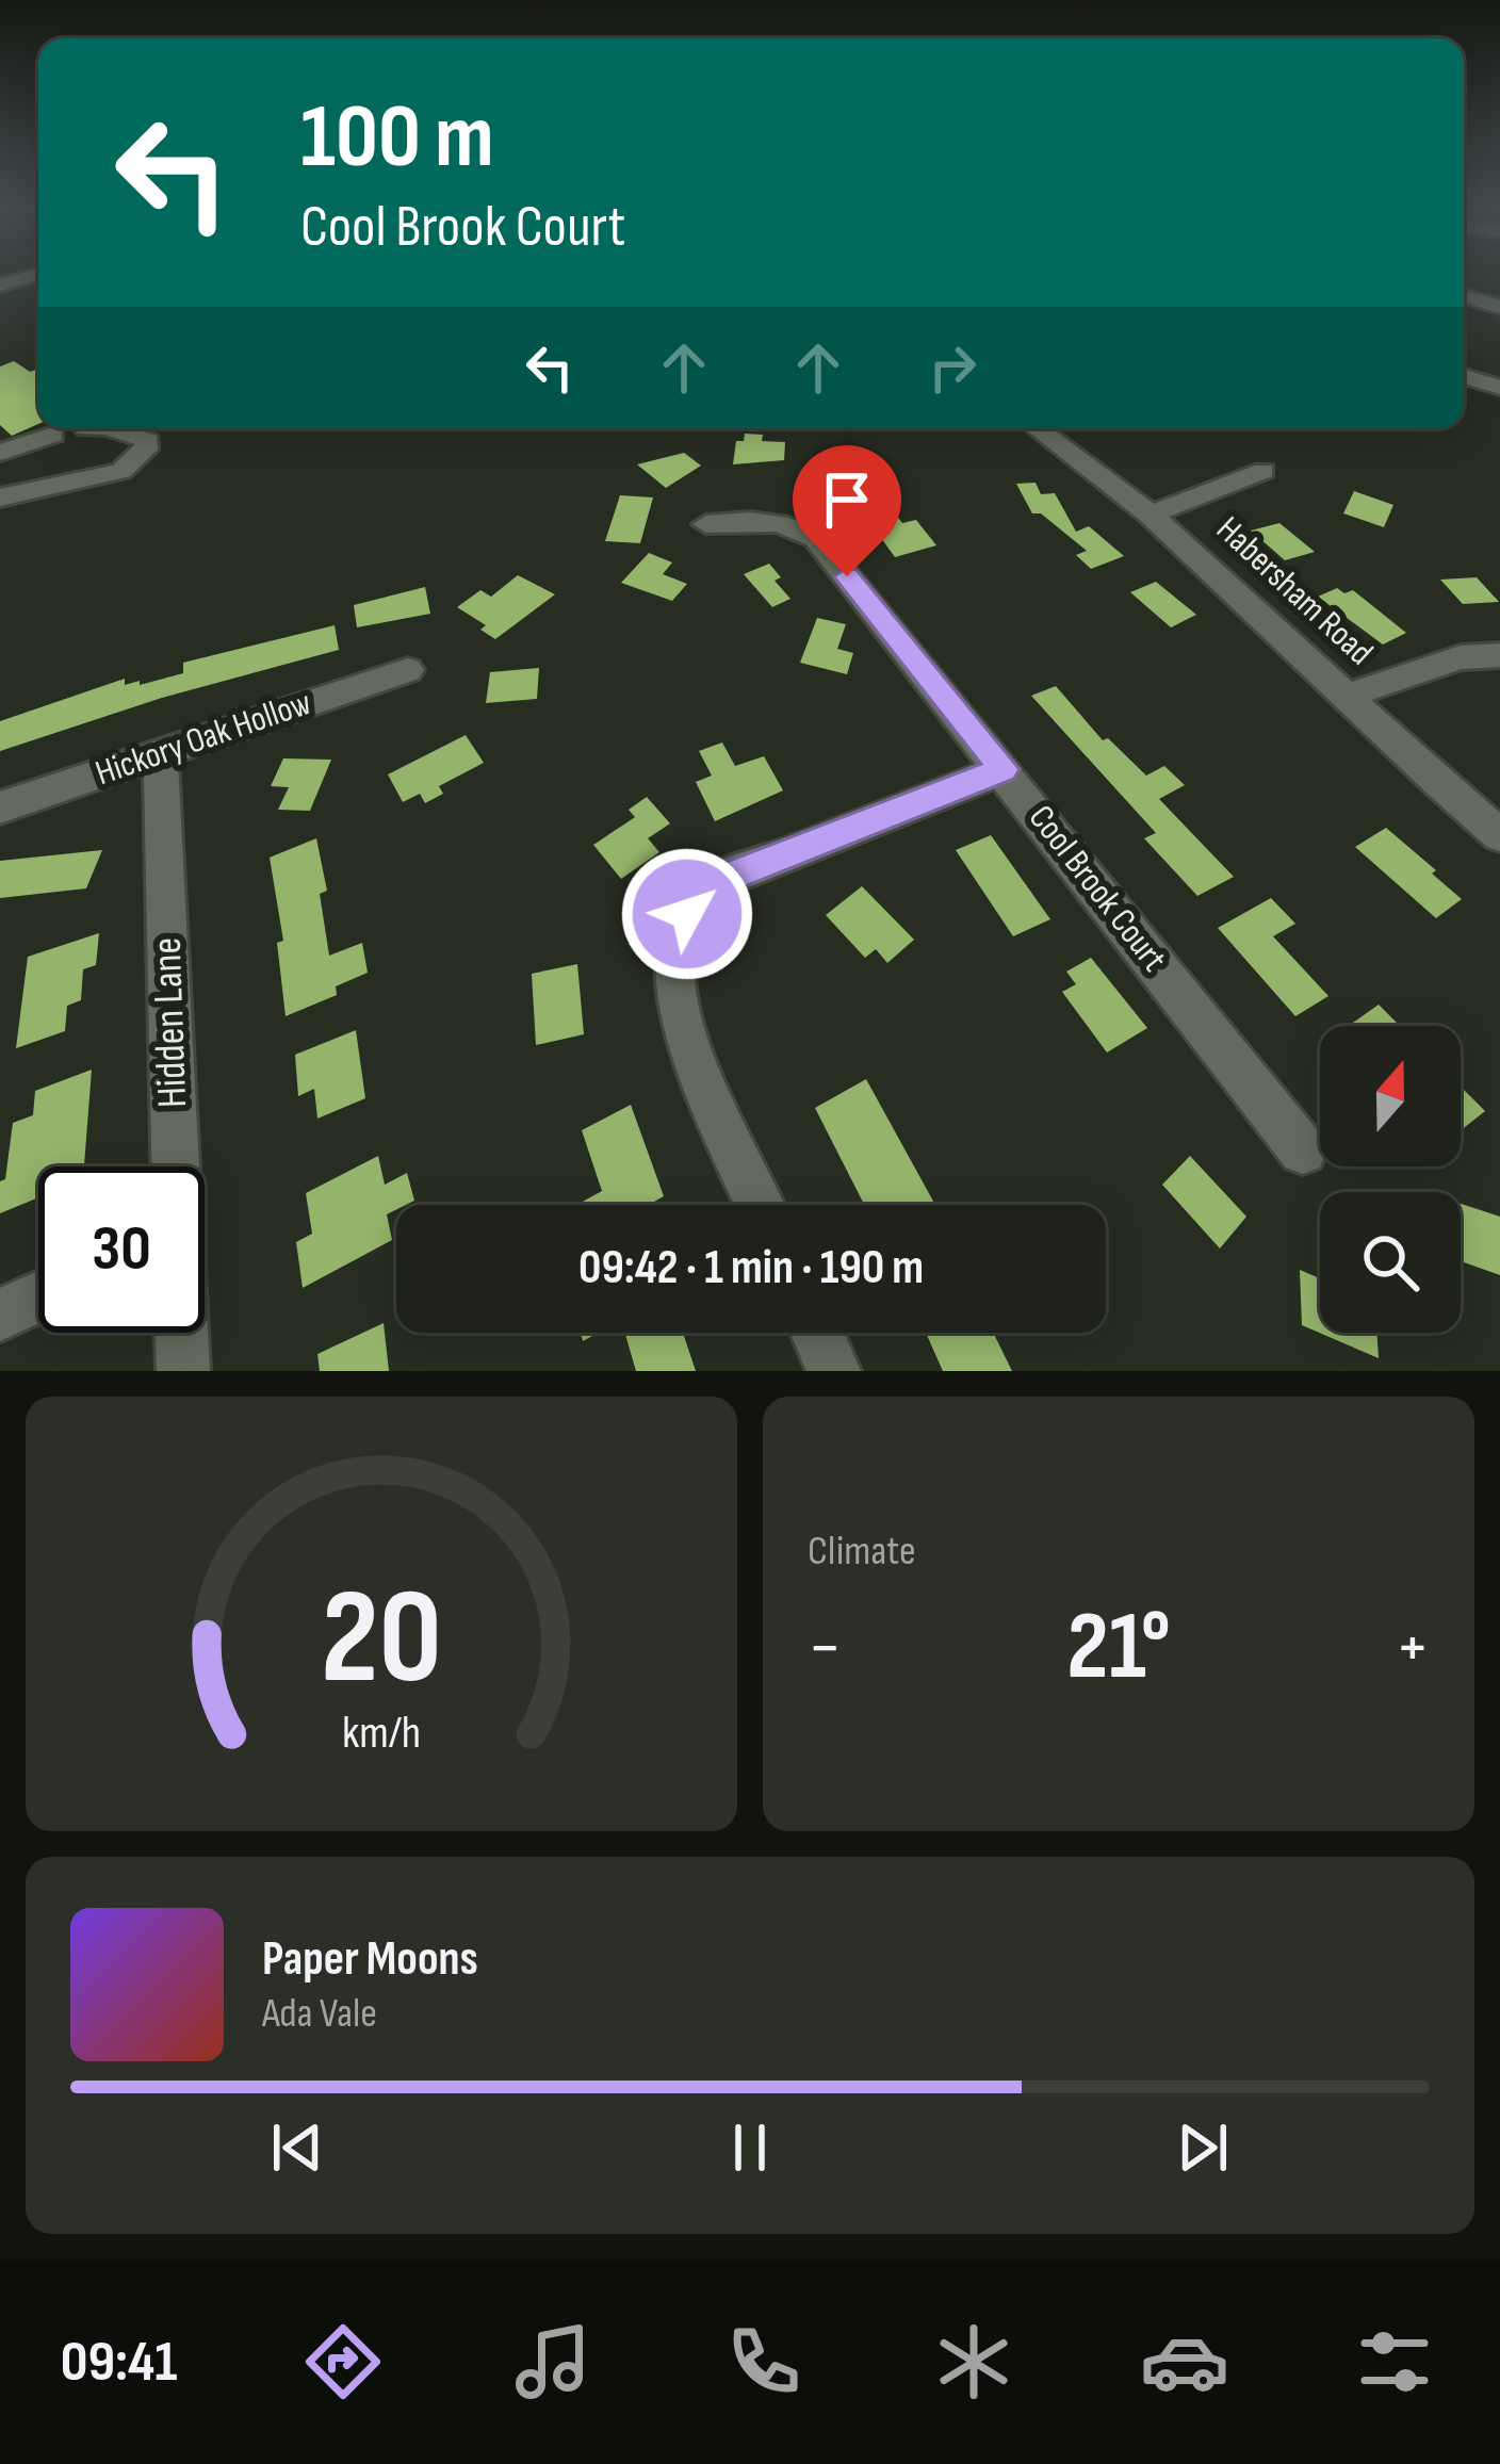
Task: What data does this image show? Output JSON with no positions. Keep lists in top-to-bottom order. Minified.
{"streets":{"street":["Habersham Road","Hickory Oak Hollow","Cool Brook Court","Hidden Lane"]},"crossings":[["Hickory Oak Hollow","Hidden Lane"]],"north":"top","page":{"turn":["100 m","Cool Brook Court"],"limit":"30","trip":"09:42 · 1 min · 190 m","tile":"Climate","heat":["−","21°","+"],"song":["Paper Moons","Ada Vale"],"tabs":"09:41","gauge":["20","km/h"]}}
